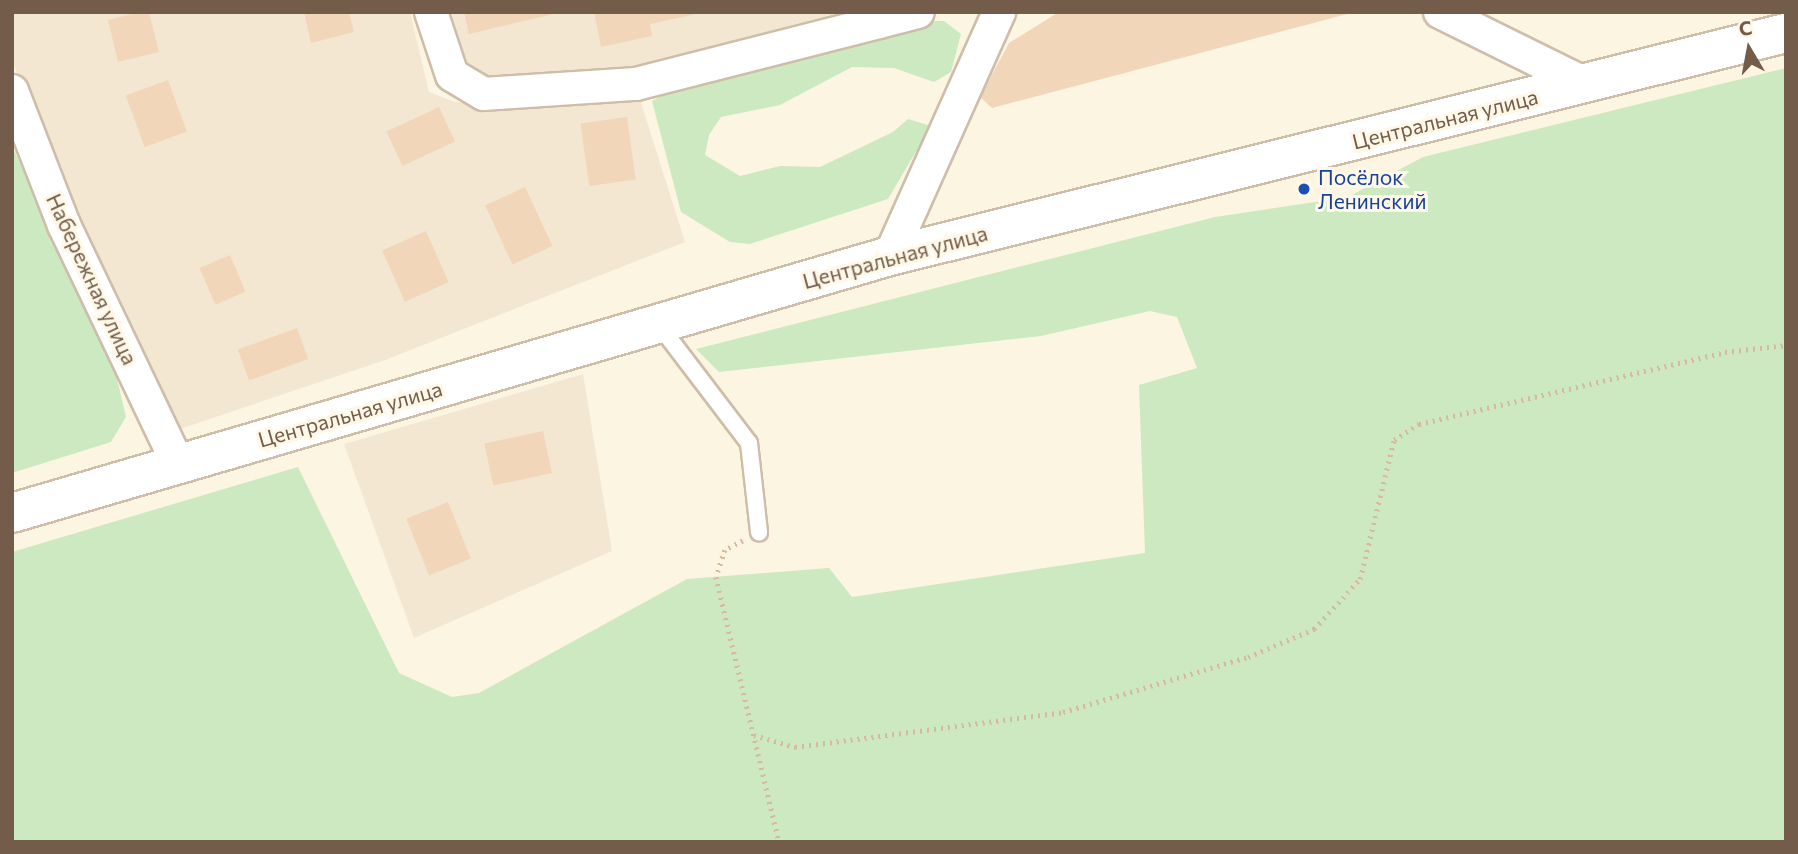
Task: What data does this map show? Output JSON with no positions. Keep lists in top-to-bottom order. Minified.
{"streets":{"main road":["Центральная улица"],"street":["Набережная улица"]},"crossings":[["Центральная улица","Набережная улица"]],"places":["Посёлок Ленинский"],"north":"top"}
